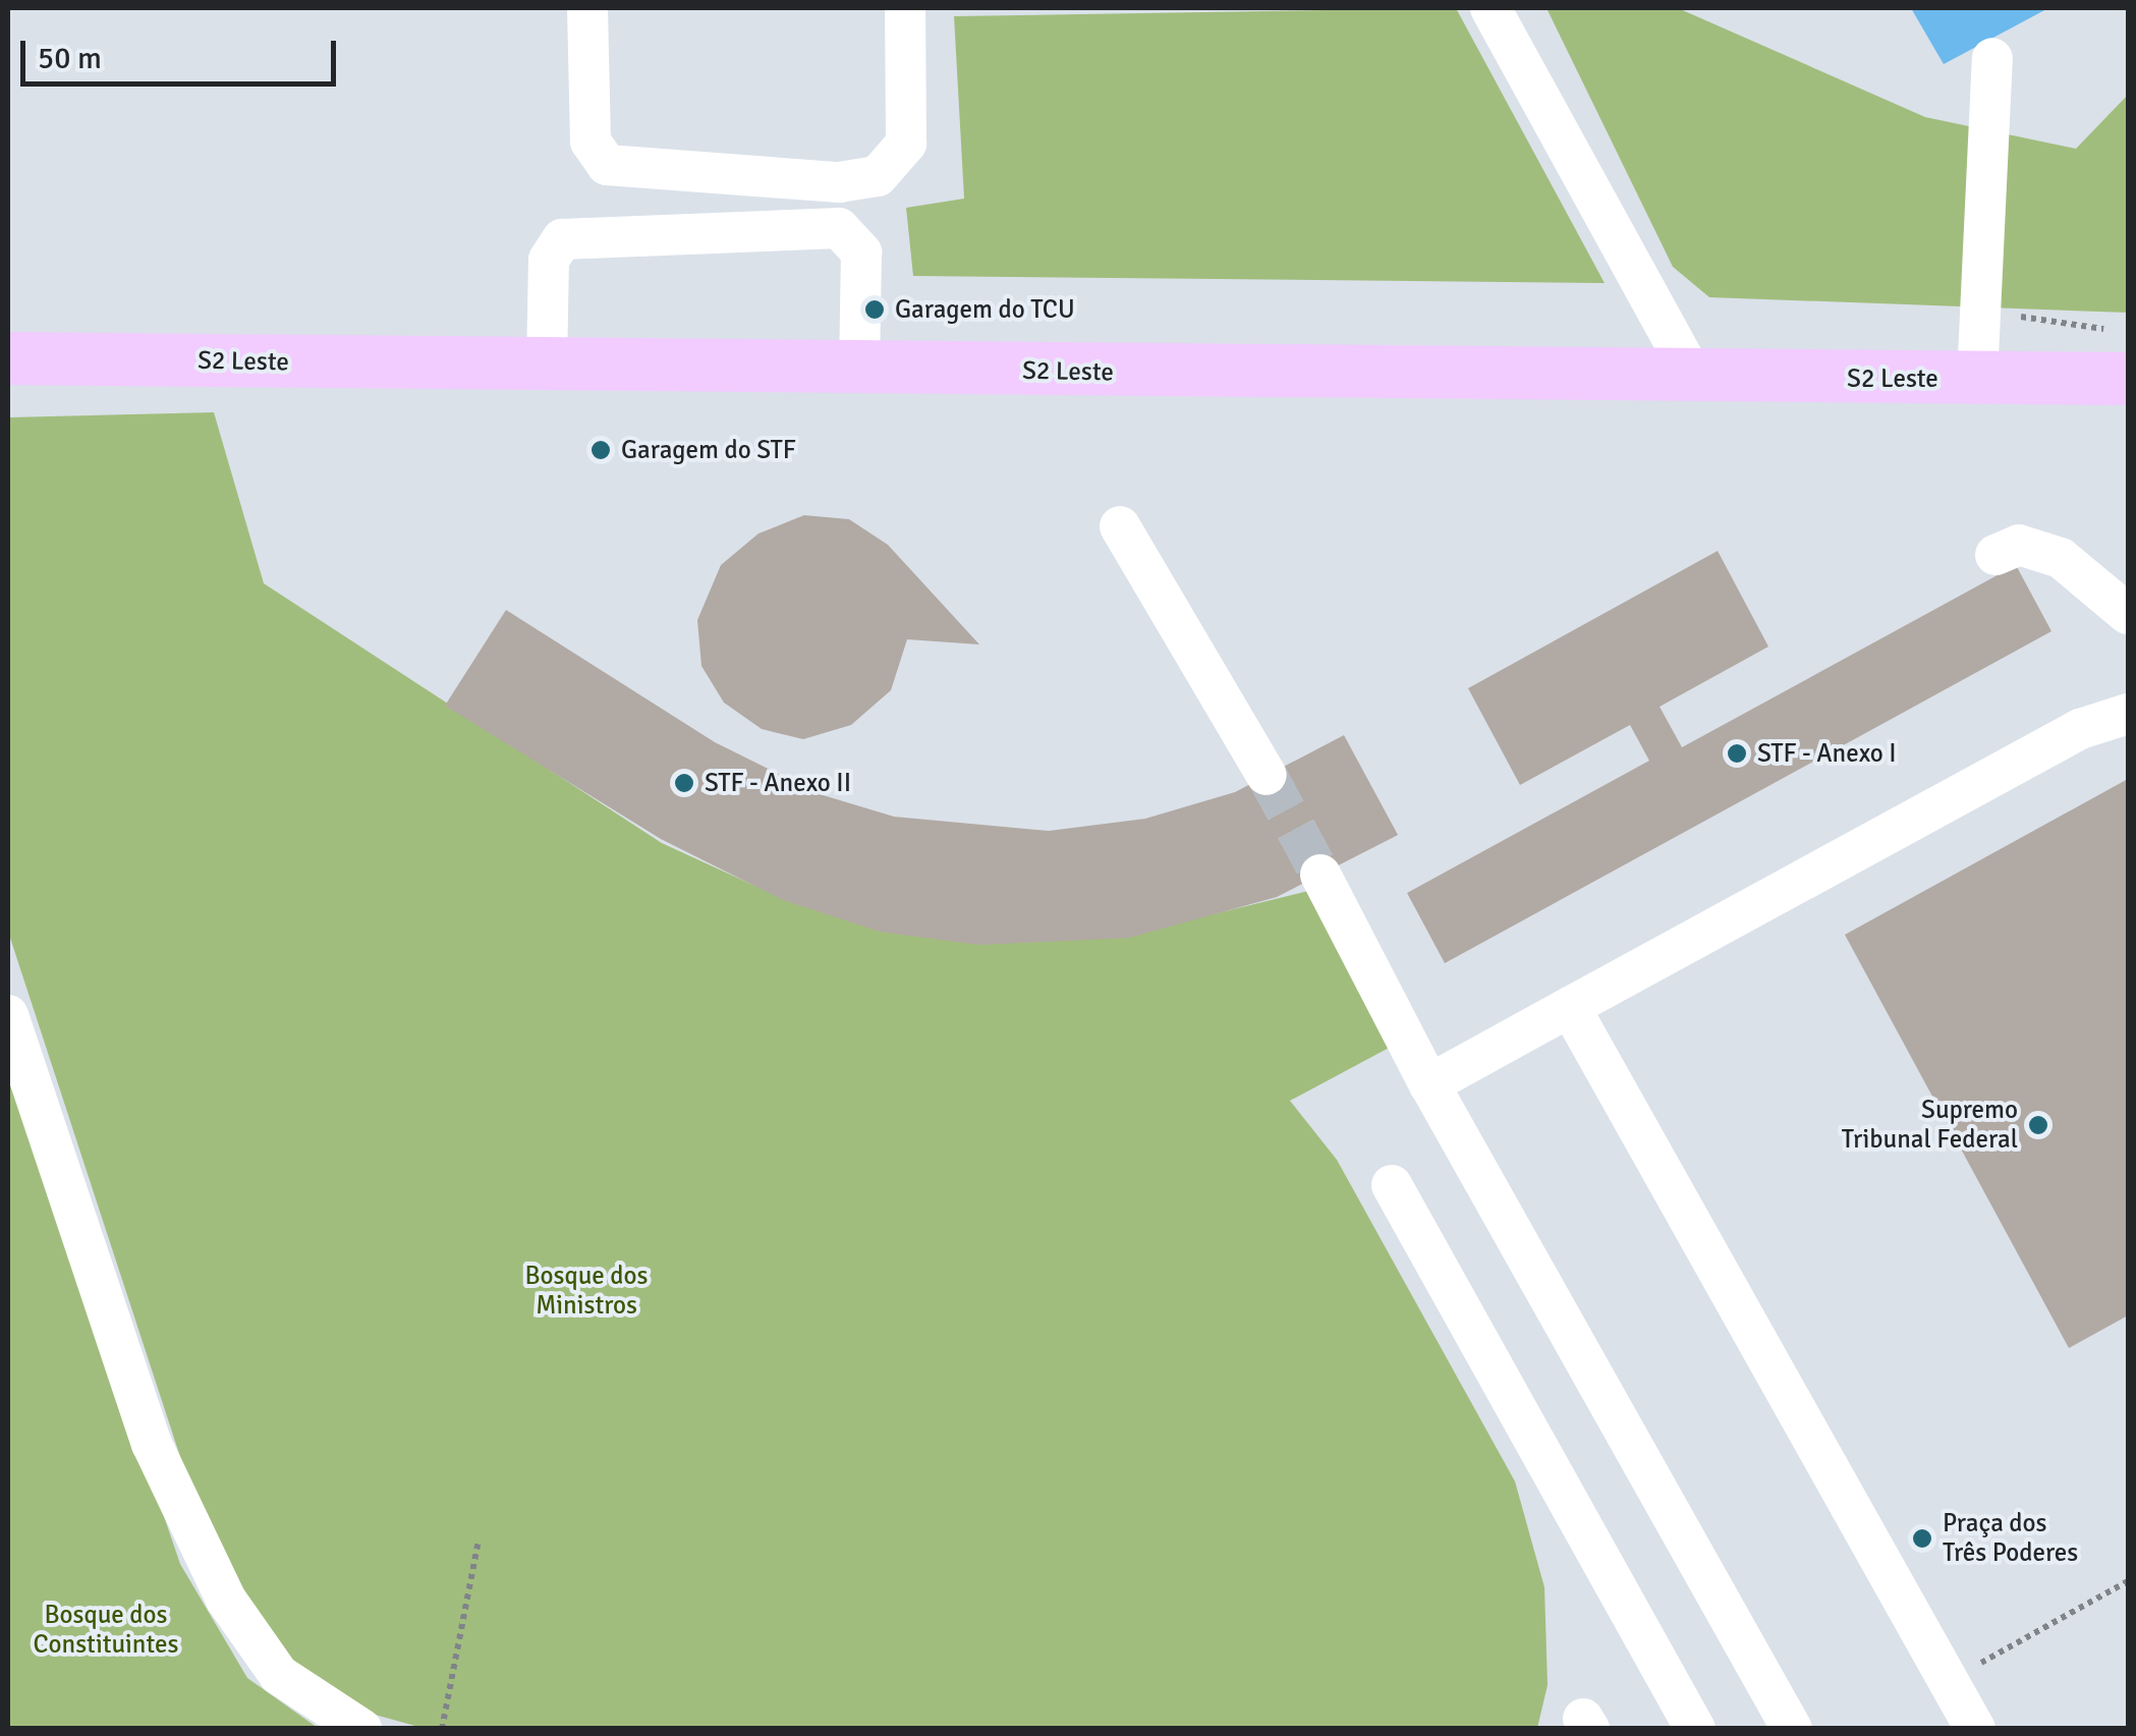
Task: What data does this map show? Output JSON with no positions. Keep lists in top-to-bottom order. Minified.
{"streets":{"main road":["S2 Leste"]},"parks":["Bosque dos Ministros","Bosque dos Constituintes"],"places":["Garagem do TCU","Garagem do STF","STF - Anexo I","STF - Anexo II","Supremo Tribunal Federal","Praça dos Três Poderes"],"scale_bar":"50 m"}
